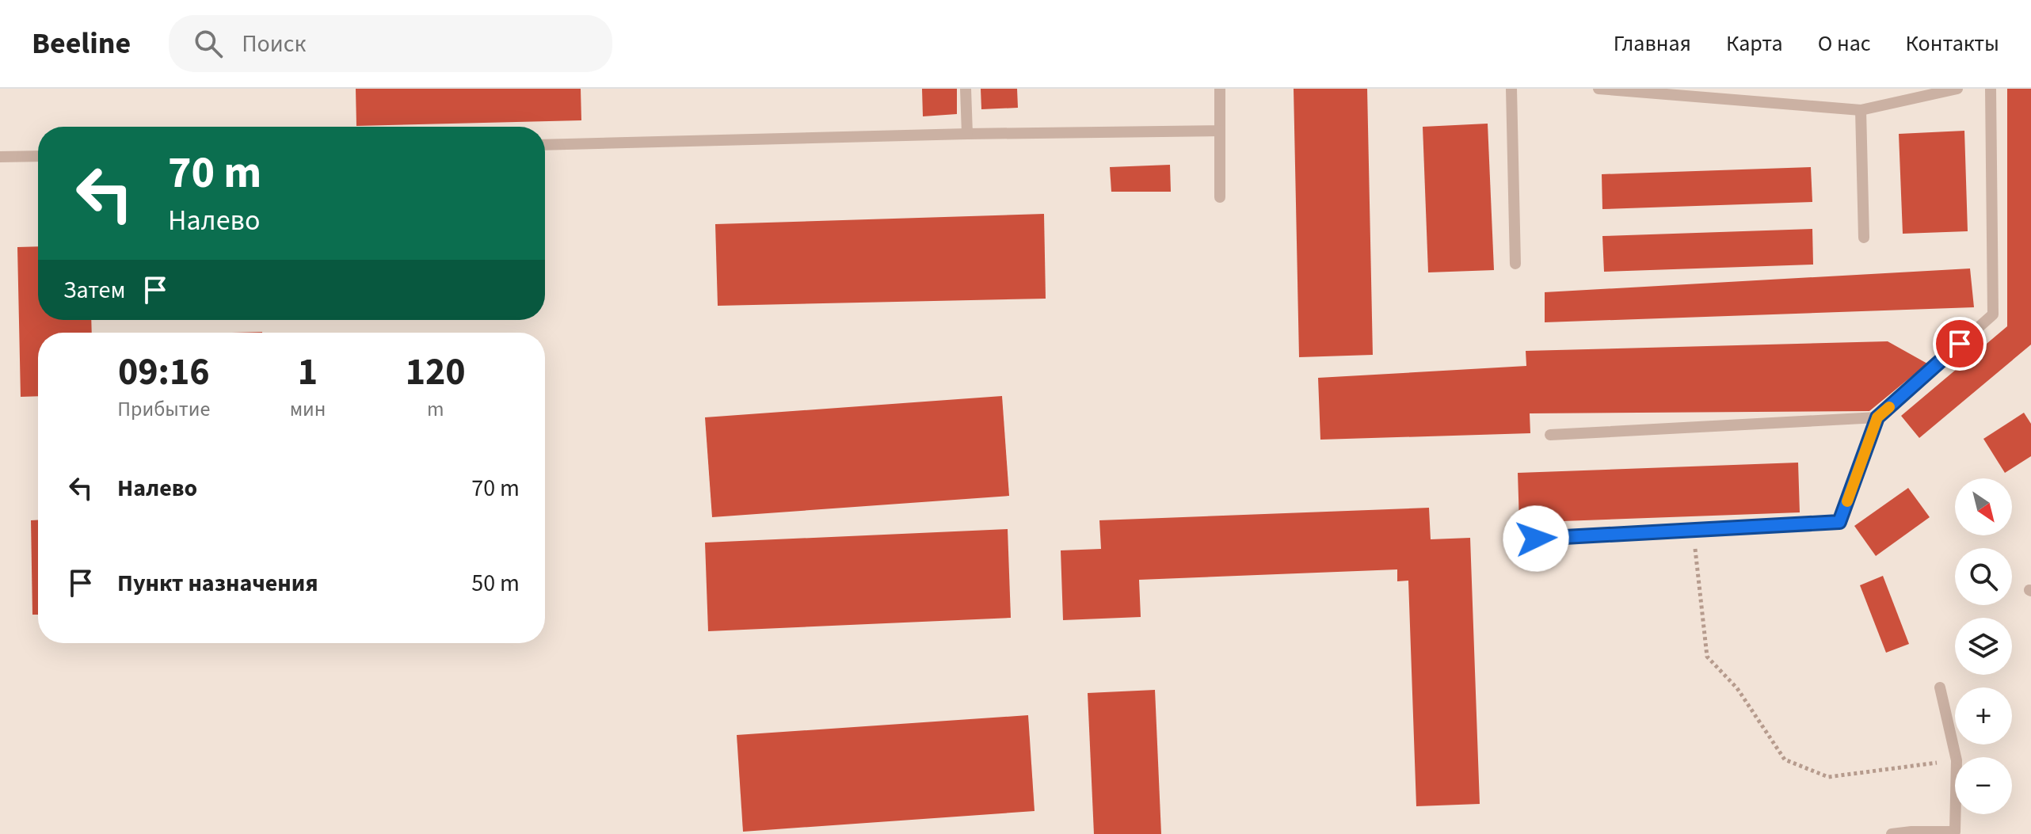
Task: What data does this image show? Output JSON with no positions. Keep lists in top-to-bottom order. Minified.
{"north":"bottom right","page":{"header":"Beeline","search":"Поиск","nav":["Главная","Карта","О нас","Контакты"],"turn":["70 m","Налево"],"then":"Затем","eta":["09:16","Прибытие","1","мин","120","m"],"list":[{"name":"Налево","value":"70 m"},{"name":"Пункт назначения","value":"50 m"}],"map_buttons":["+","−"]}}
